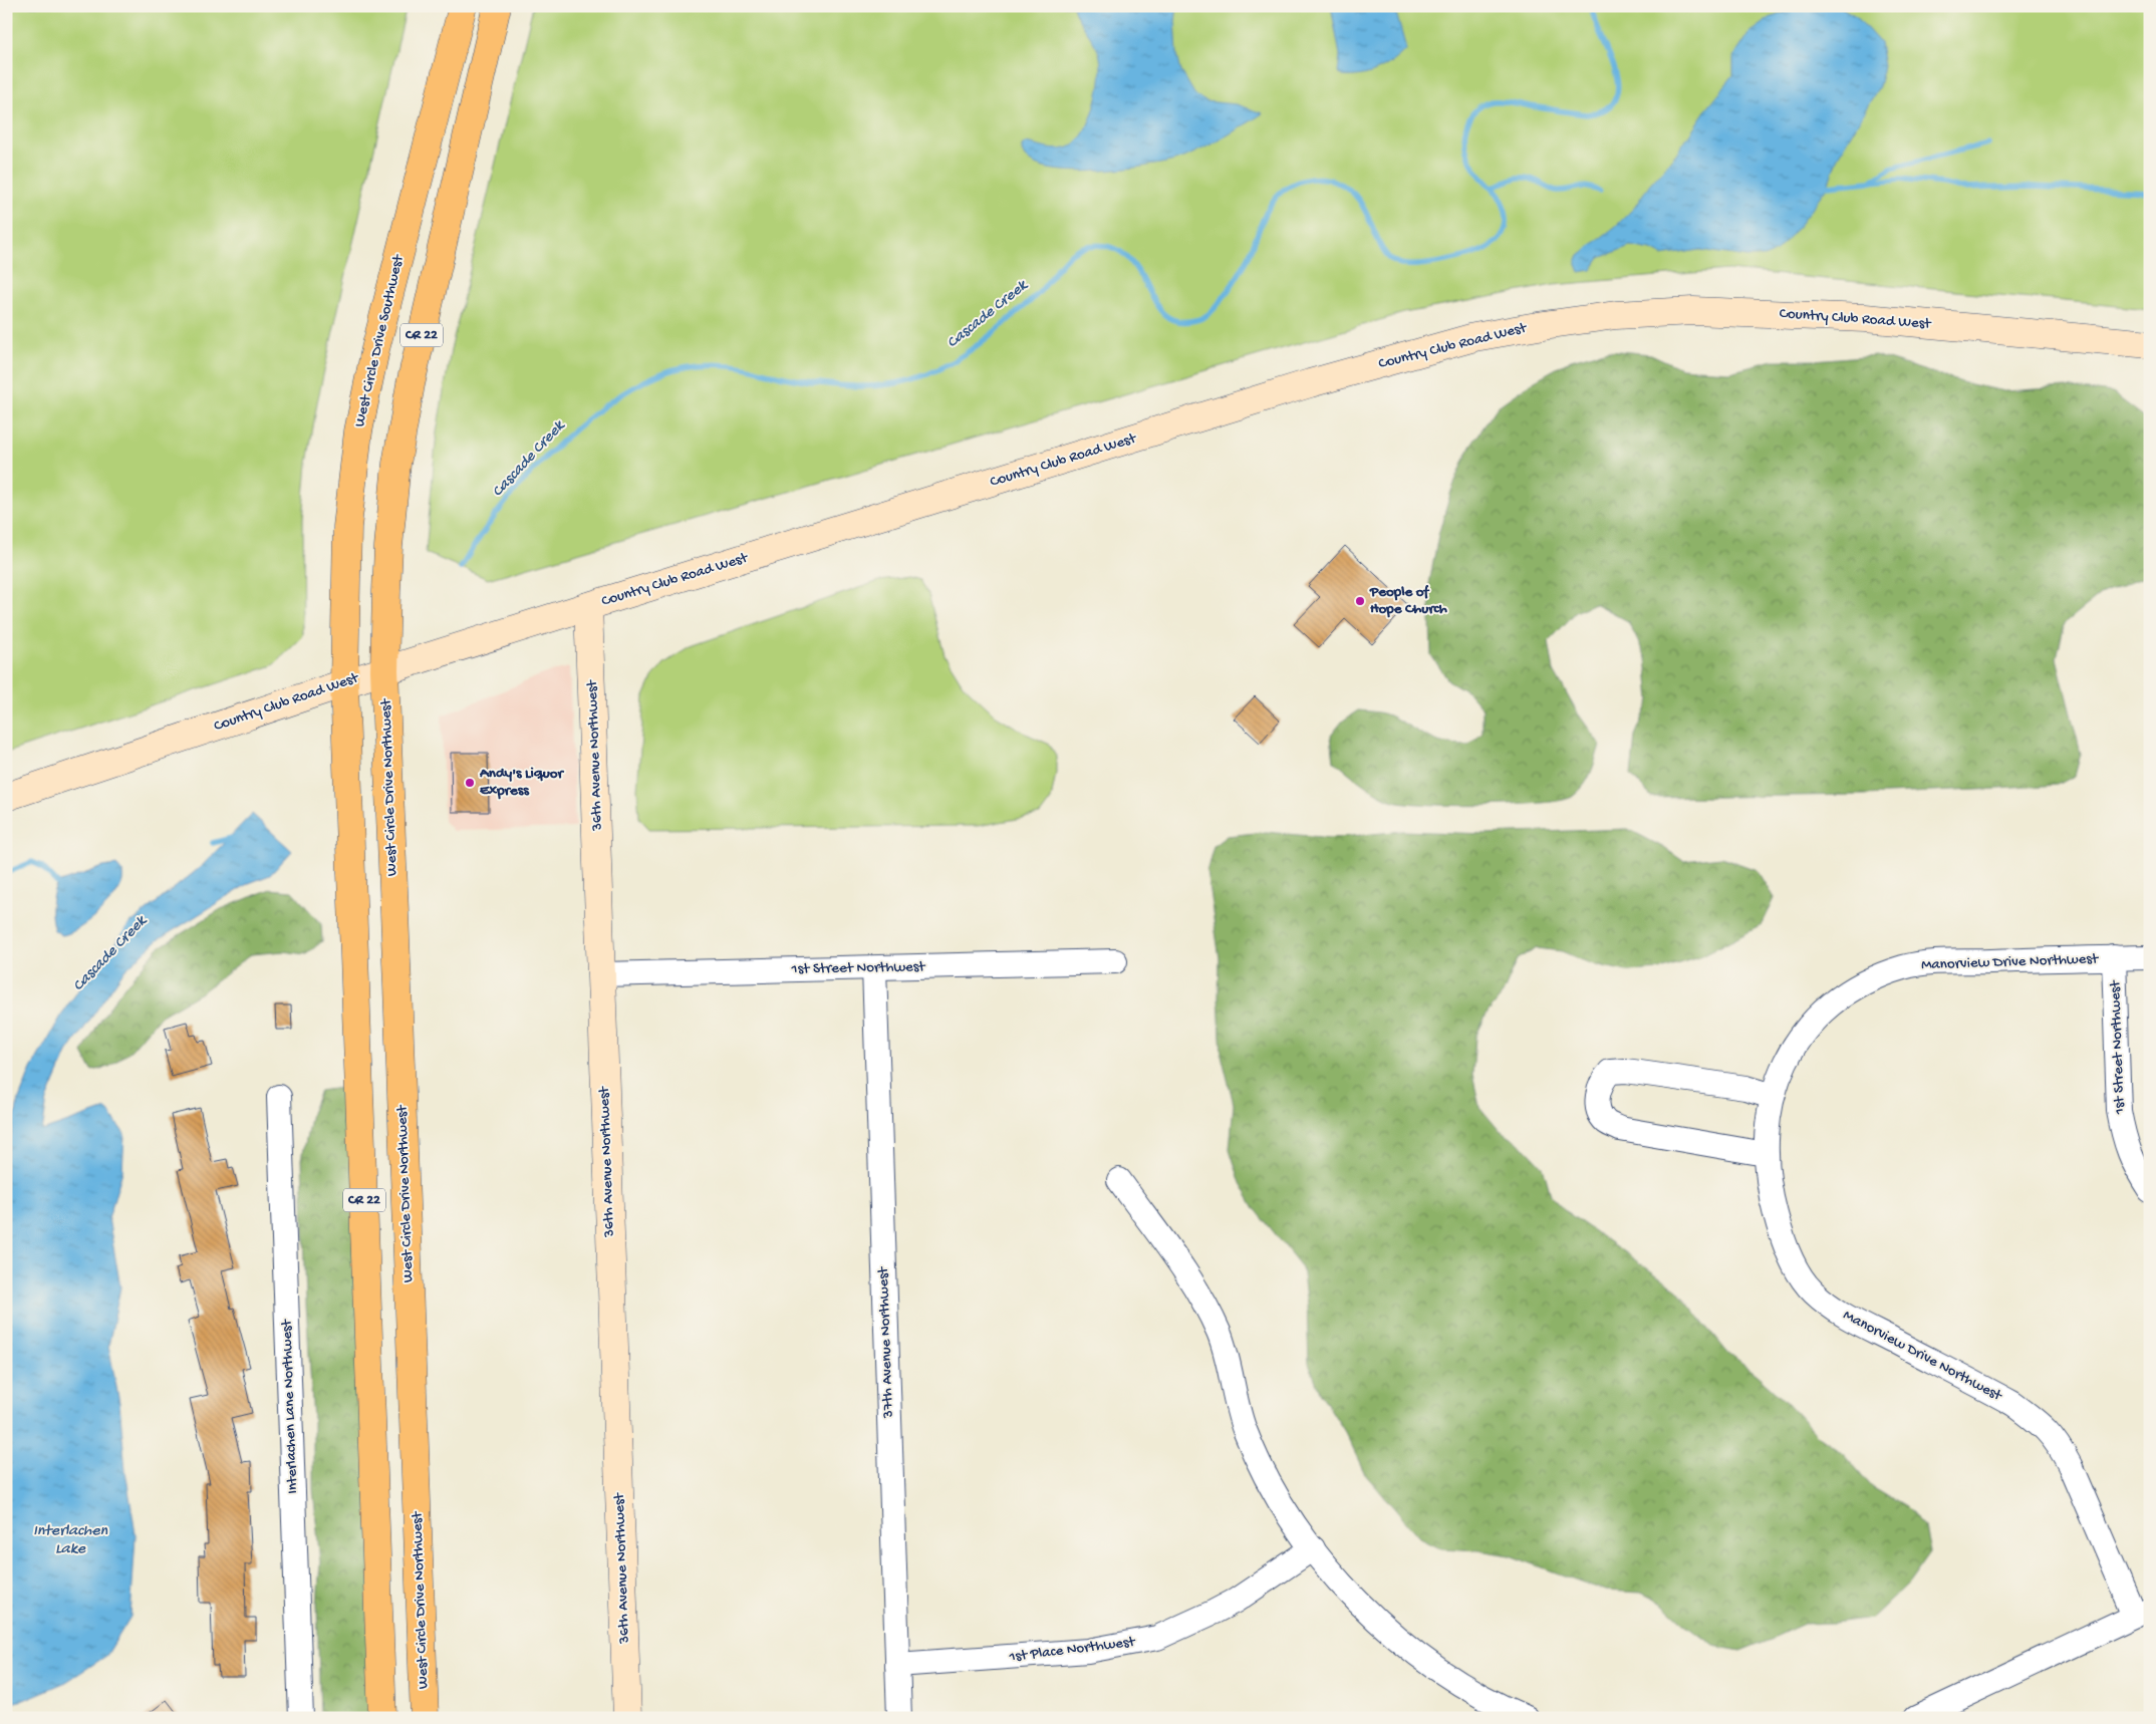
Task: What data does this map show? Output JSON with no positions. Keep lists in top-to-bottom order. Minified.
{"streets":{"main road":["Country Club Road West","CR 22","West Circle Drive Southwest","36th Avenue Northwest","West Circle Drive Northwest"],"street":["Manorview Drive Northwest","1st Street Northwest","37th Avenue Northwest","Interlachen Lane Northwest","1st Place Northwest"]},"crossings":[["Country Club Road West","CR 22"],["Country Club Road West","West Circle Drive Southwest"],["Country Club Road West","36th Avenue Northwest"],["Country Club Road West","West Circle Drive Northwest"],["CR 22","West Circle Drive Southwest"],["CR 22","West Circle Drive Northwest"],["36th Avenue Northwest","1st Street Northwest"],["Manorview Drive Northwest","1st Street Northwest"],["1st Street Northwest","37th Avenue Northwest"],["37th Avenue Northwest","1st Place Northwest"]],"water":["Cascade Creek","Interlachen Lake"],"places":["People of Hope Church","Andy's Liquor Express"]}
